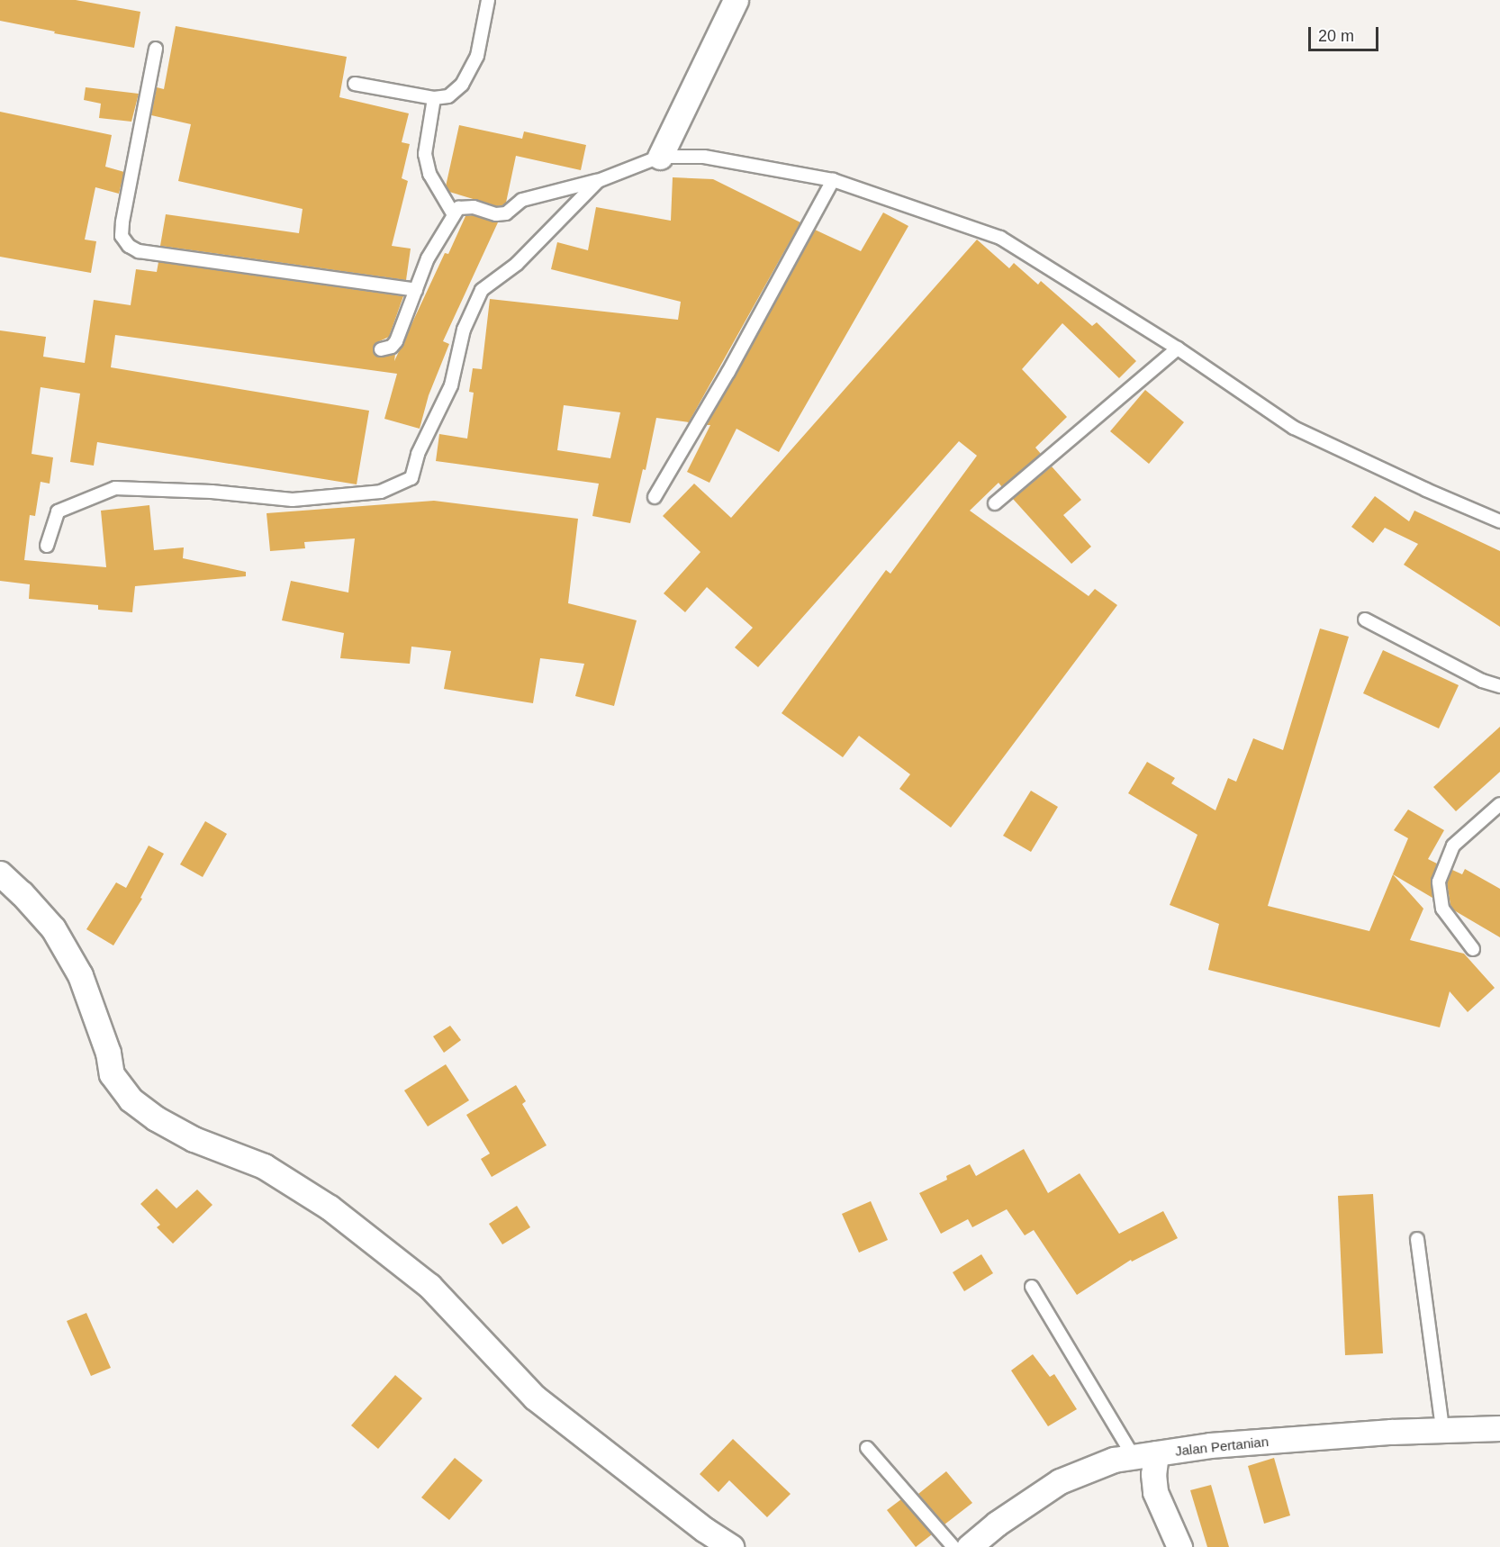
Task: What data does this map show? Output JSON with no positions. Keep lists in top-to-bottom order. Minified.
{"streets":{"street":["Jalan Pertanian"]},"scale_bar":"20 m"}
